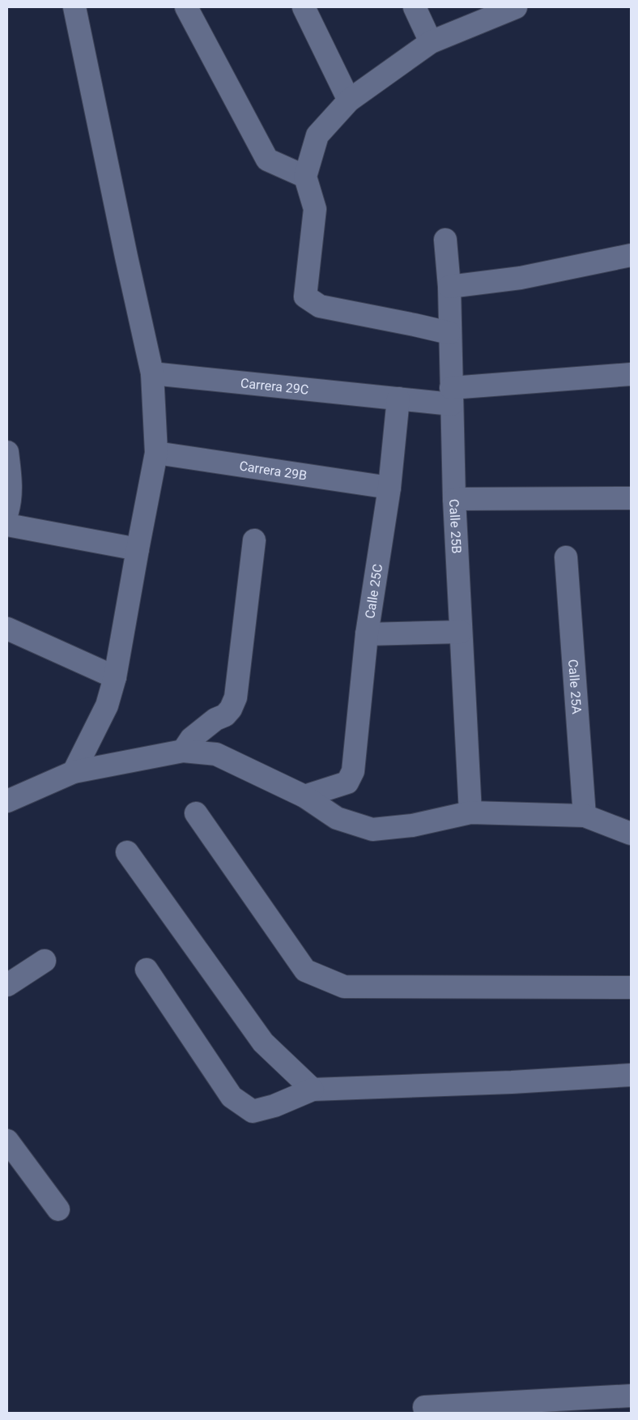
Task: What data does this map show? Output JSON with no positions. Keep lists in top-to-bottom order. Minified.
{"streets":{"street":["Carrera 29C","Carrera 29B","Calle 25B","Calle 25C","Calle 25A"]},"crossings":[["Carrera 29C","Calle 25B"],["Carrera 29C","Calle 25C"],["Carrera 29B","Calle 25C"]]}
